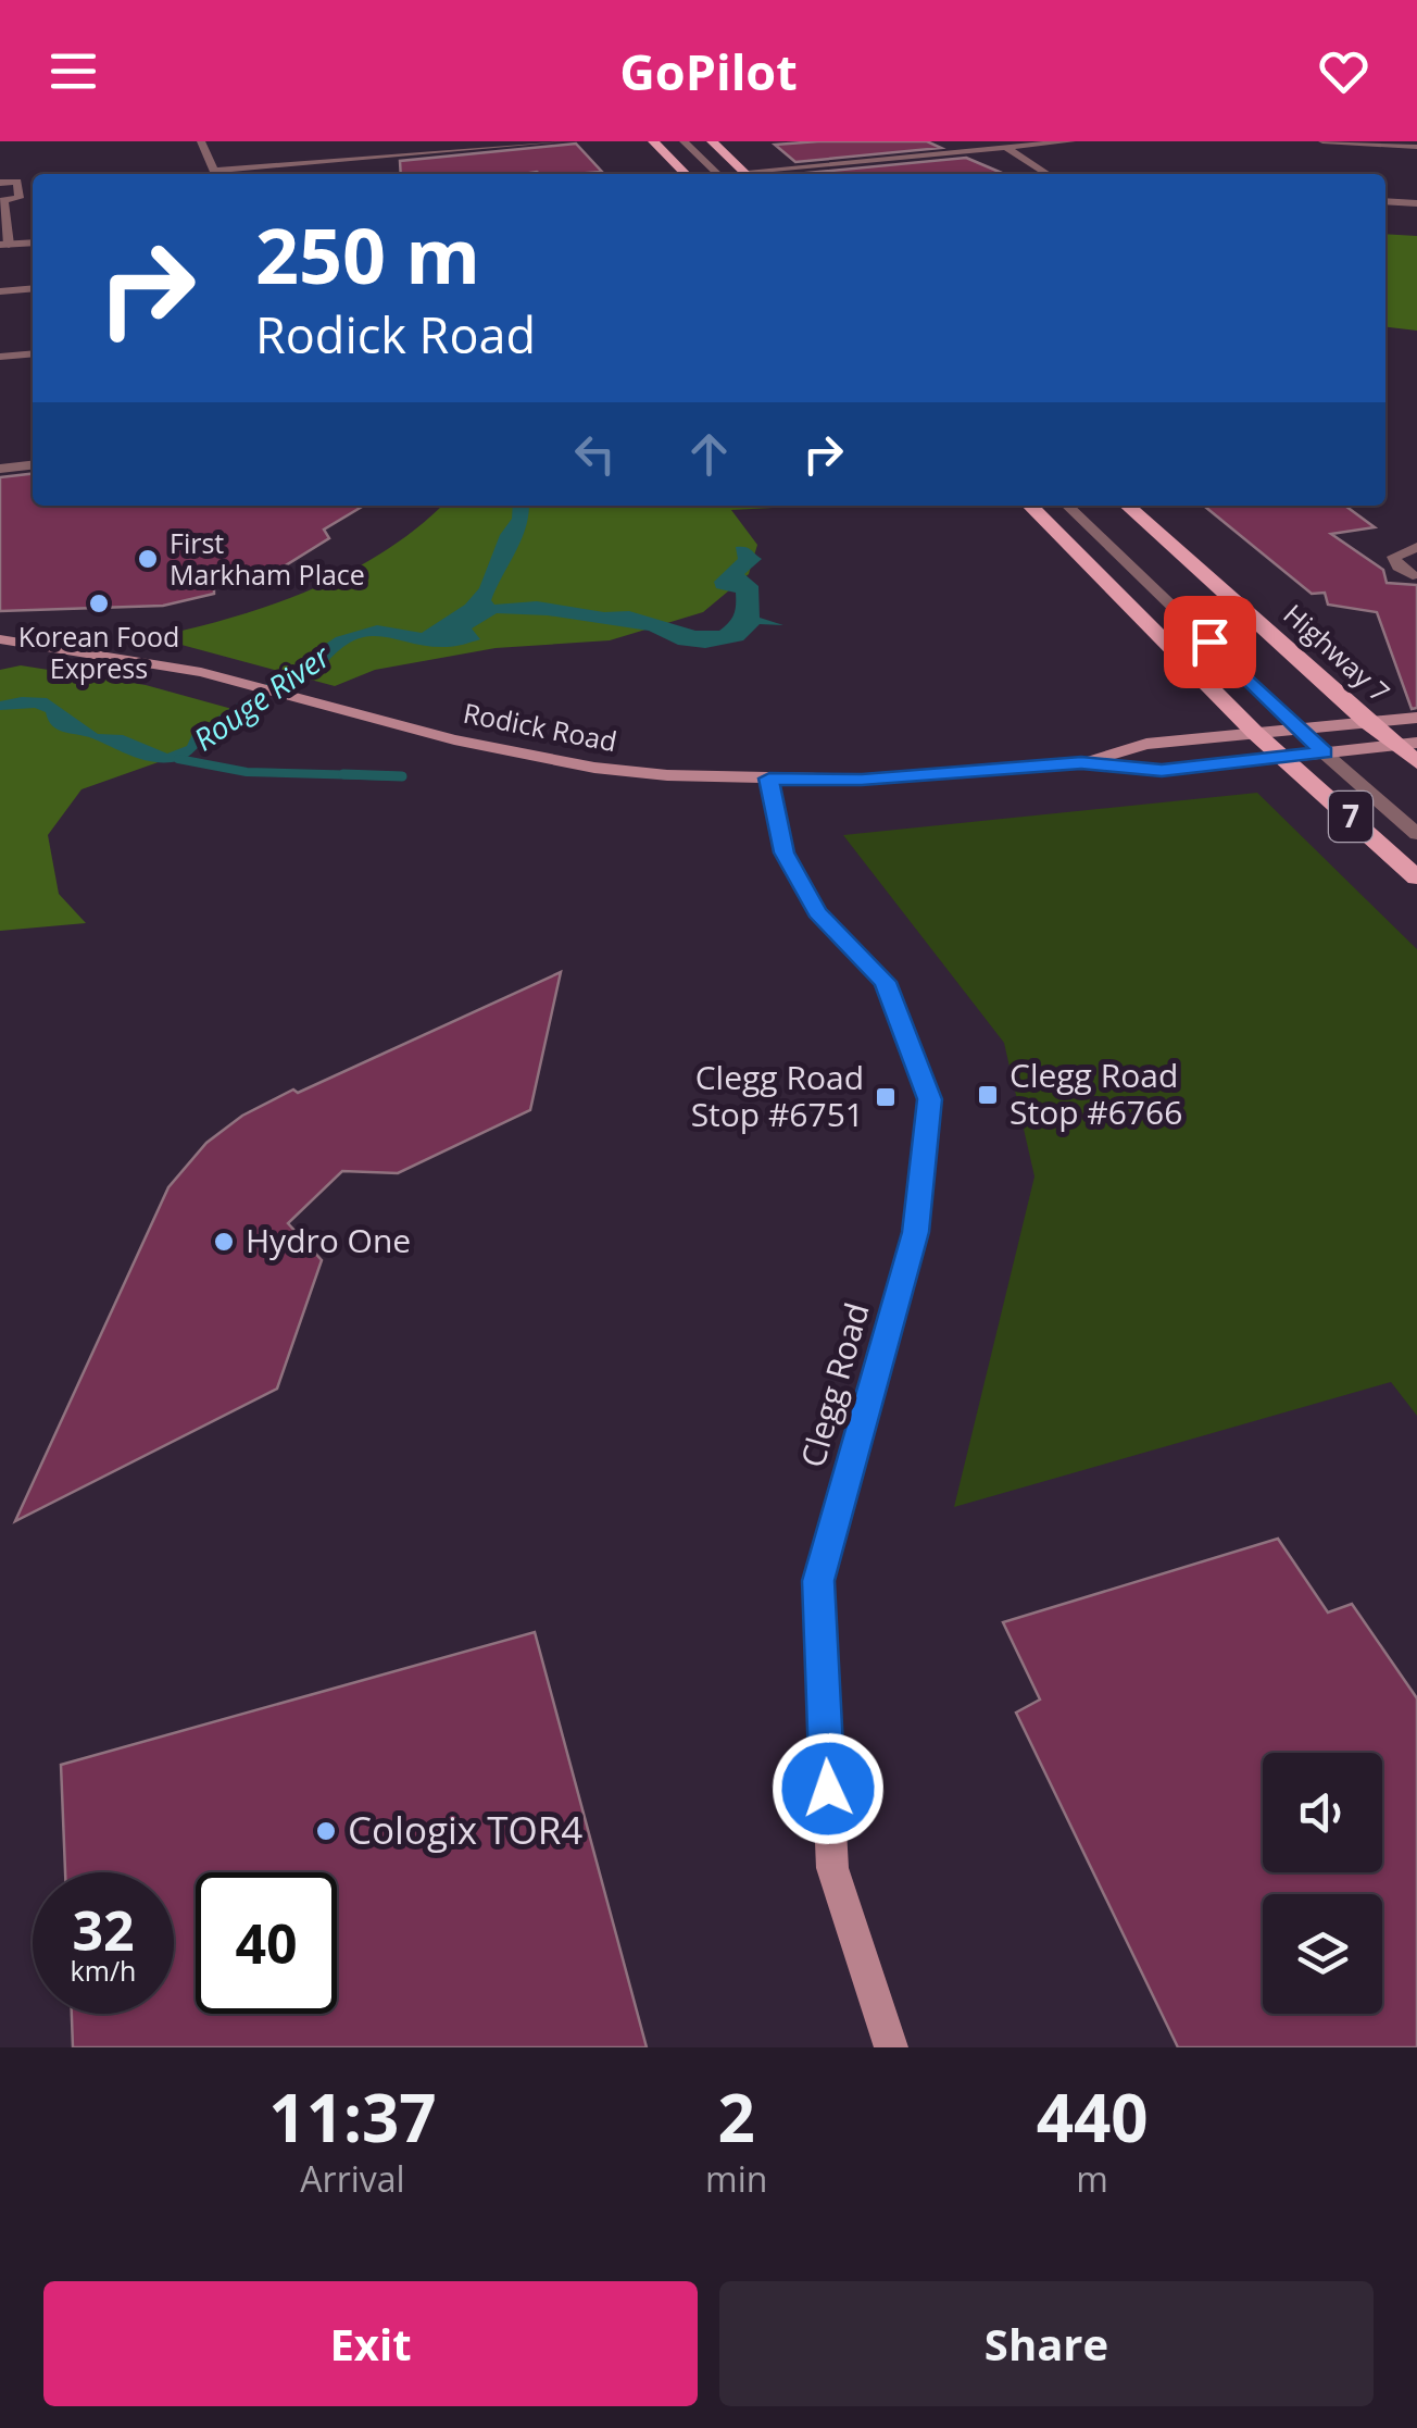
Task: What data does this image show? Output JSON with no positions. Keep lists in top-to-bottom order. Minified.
{"streets":{"main road":["Highway 7","Rodick Road","7","Clegg Road"]},"crossings":[["Highway 7","Rodick Road"],["Rodick Road","7"],["Rodick Road","Clegg Road"]],"water":["Rouge River"],"places":{"other":["First Markham Place","Korean Food Express","Hydro One","Cologix TOR4"],"transit":["Clegg Road Stop #6766","Clegg Road Stop #6751"]},"page":{"header":"GoPilot","turn":["250 m","Rodick Road"],"speed":"32 km/h","limit":"40","eta":["11:37","Arrival","2","min","440","m"],"buttons":["Exit","Share"]}}
